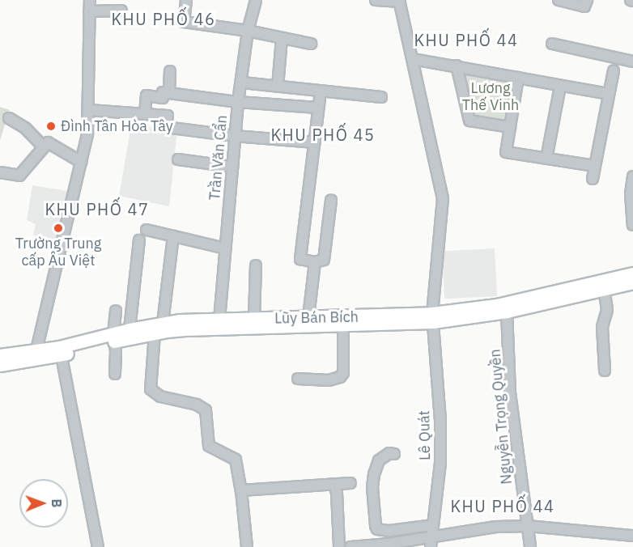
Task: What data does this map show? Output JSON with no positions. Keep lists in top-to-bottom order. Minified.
{"streets":{"main road":["Lũy Bán Bích"],"street":["Trần Văn Cẩn","Nguyễn Trọng Quyền","Lê Quát"]},"crossings":[["Trần Văn Cẩn","Lũy Bán Bích"],["Lũy Bán Bích","Nguyễn Trọng Quyền"],["Lũy Bán Bích","Lê Quát"]],"districts":["KHU PHỐ 46","KHU PHỐ 44","KHU PHỐ 45","KHU PHỐ 47","KHU PHỐ 44"],"parks":["Lương Thế Vinh"],"places":["Đình Tân Hòa Tây","Trường Trung cấp Âu Việt"],"north":"right"}
